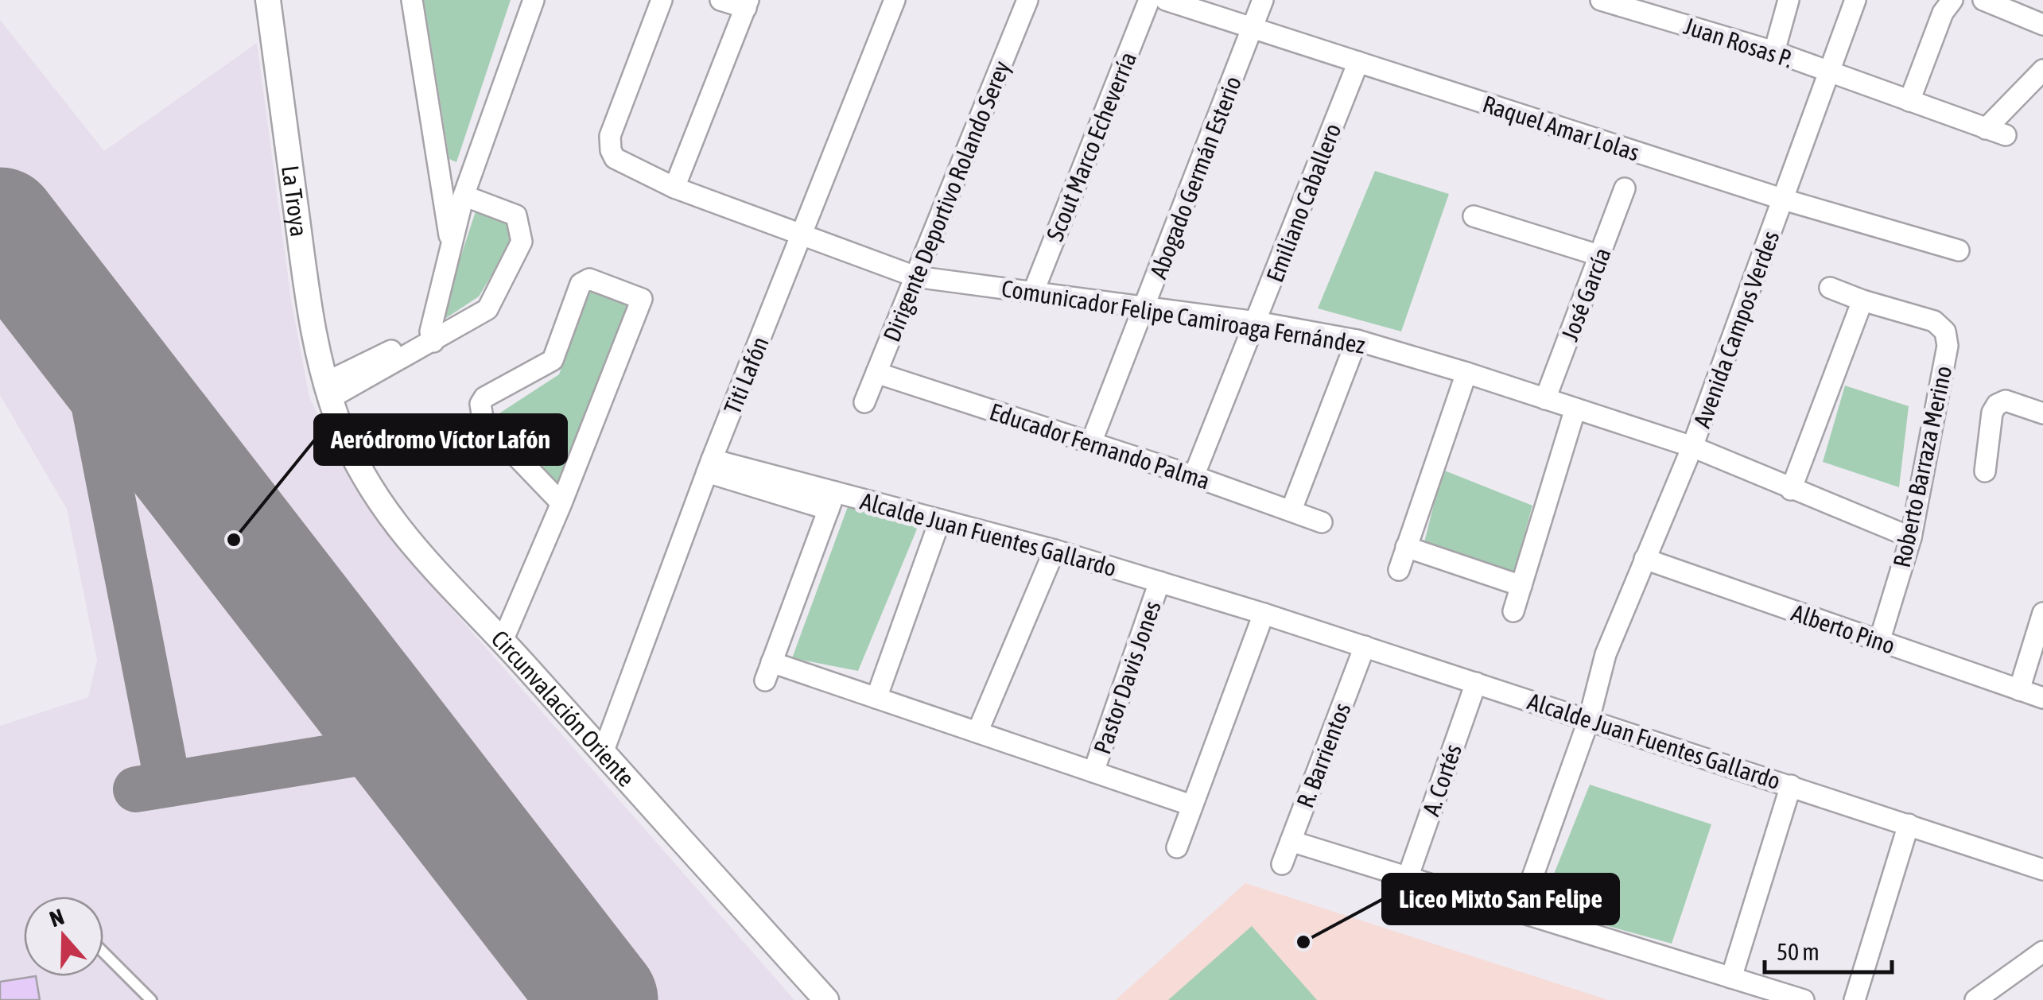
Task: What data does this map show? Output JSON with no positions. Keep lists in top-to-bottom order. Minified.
{"streets":{"street":["Juan Rosas P.","Raquel Amar Lolas","Scout Marco Echeverría","Abogado Germán Esterio","La Troya","Dirigente Deportivo Rolando Serey","Emiliano Caballero","José García","Comunicador Felipe Camiroaga Fernández","Avenida Campos Verdes","Titi Lafón","Educador Fernando Palma","Roberto Barraza Merino","Alcalde Juan Fuentes Gallardo","Alberto Pino","Pastor Davis Jones","Circunvalación Oriente","R. Barrientos","A. Cortés"]},"crossings":[["Juan Rosas P.","Avenida Campos Verdes"],["Raquel Amar Lolas","Abogado Germán Esterio"],["Raquel Amar Lolas","Emiliano Caballero"],["Raquel Amar Lolas","Avenida Campos Verdes"],["Scout Marco Echeverría","Comunicador Felipe Camiroaga Fernández"],["Abogado Germán Esterio","Comunicador Felipe Camiroaga Fernández"],["Abogado Germán Esterio","Educador Fernando Palma"],["La Troya","Circunvalación Oriente"],["Dirigente Deportivo Rolando Serey","Comunicador Felipe Camiroaga Fernández"],["Dirigente Deportivo Rolando Serey","Educador Fernando Palma"],["Emiliano Caballero","Comunicador Felipe Camiroaga Fernández"],["Emiliano Caballero","Educador Fernando Palma"],["José García","Comunicador Felipe Camiroaga Fernández"],["Comunicador Felipe Camiroaga Fernández","Avenida Campos Verdes"],["Comunicador Felipe Camiroaga Fernández","Titi Lafón"],["Comunicador Felipe Camiroaga Fernández","Roberto Barraza Merino"],["Avenida Campos Verdes","Alcalde Juan Fuentes Gallardo"],["Avenida Campos Verdes","Alberto Pino"],["Titi Lafón","Alcalde Juan Fuentes Gallardo"],["Titi Lafón","Circunvalación Oriente"],["Roberto Barraza Merino","Alberto Pino"],["Alcalde Juan Fuentes Gallardo","Pastor Davis Jones"],["Alcalde Juan Fuentes Gallardo","R. Barrientos"],["Alcalde Juan Fuentes Gallardo","A. Cortés"]],"places":["Aeródromo Víctor Lafón","Liceo Mixto San Felipe"],"scale_bar":"50 m","north":"top"}
